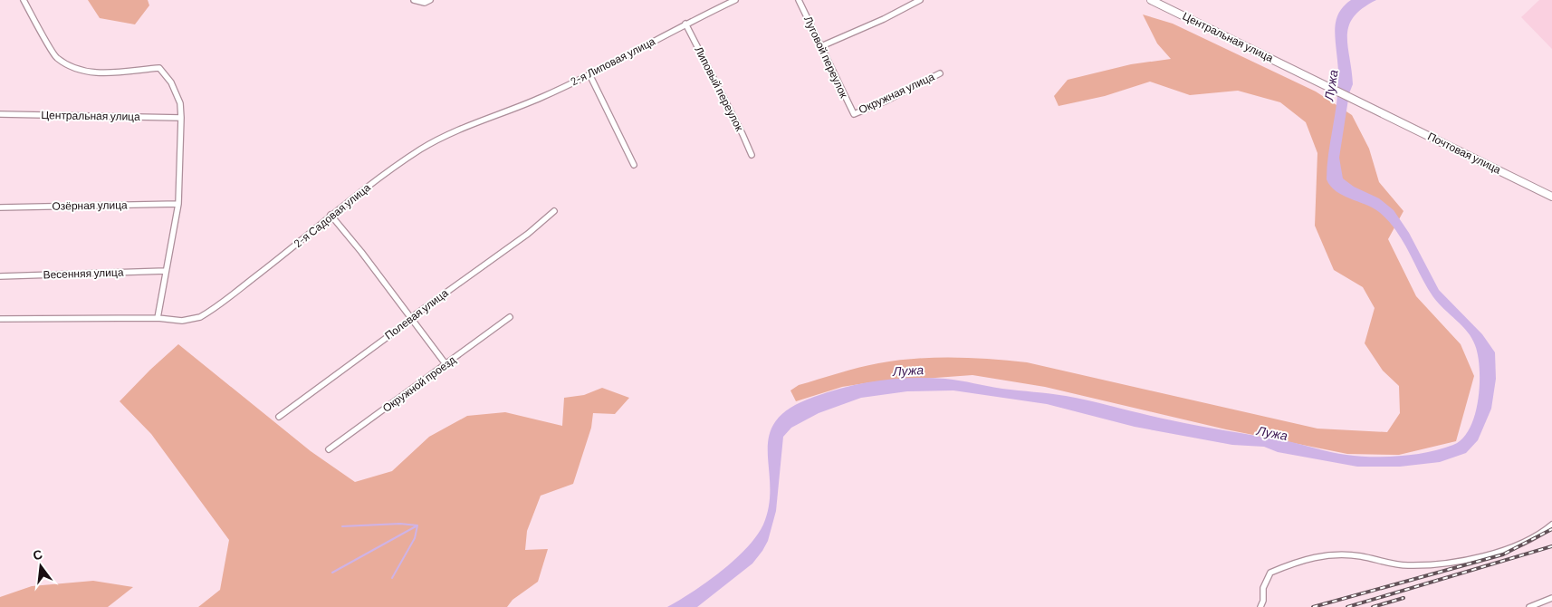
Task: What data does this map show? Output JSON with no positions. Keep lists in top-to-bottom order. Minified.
{"streets":{"street":["Центральная улица","Луговой переулок","2-я Липовая улица","Липовый переулок","Окружная улица","Почтовая улица","Озёрная улица","2-я Садовая улица","Весенняя улица","Полевая улица","Окружной проезд"]},"crossings":[["Центральная улица","Почтовая улица"],["Луговой переулок","Окружная улица"],["2-я Липовая улица","Липовый переулок"],["2-я Липовая улица","2-я Садовая улица"]],"water":["Лужа"],"north":"top"}
